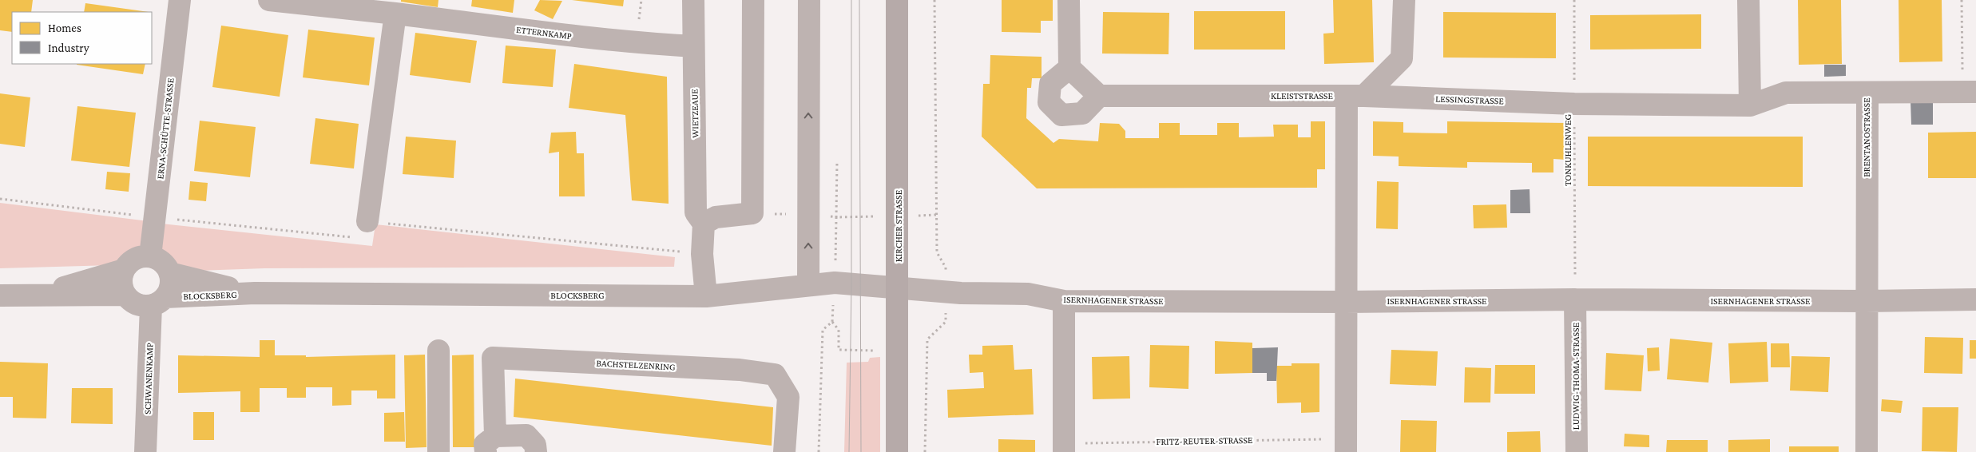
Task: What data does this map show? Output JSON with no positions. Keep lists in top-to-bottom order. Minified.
{"streets":{"main road":["KIRCHER STRASSE"],"street":["ETTERNKAMP","KLEISTSTRASSE","LESSINGSTRASSE","WIETZEAUE","ERNA-SCHÜTTE-STRASSE","BRENTANOSTRASSE","BLOCKSBERG","ISERNHAGENER STRASSE","BACHSTELZENRING","LUDWIG-THOMA-STRASSE","SCHWANENKAMP"],"path":["TONKUHLENWEG","FRITZ-REUTER-STRASSE"]},"crossings":[["ETTERNKAMP","WIETZEAUE"],["KLEISTSTRASSE","LESSINGSTRASSE"],["KLEISTSTRASSE","ISERNHAGENER STRASSE"],["LESSINGSTRASSE","BRENTANOSTRASSE"],["LESSINGSTRASSE","TONKUHLENWEG"],["ERNA-SCHÜTTE-STRASSE","BLOCKSBERG"],["ERNA-SCHÜTTE-STRASSE","SCHWANENKAMP"],["BRENTANOSTRASSE","TONKUHLENWEG"],["BRENTANOSTRASSE","ISERNHAGENER STRASSE"],["TONKUHLENWEG","ISERNHAGENER STRASSE"],["TONKUHLENWEG","LUDWIG-THOMA-STRASSE"],["KIRCHER STRASSE","BLOCKSBERG"],["KIRCHER STRASSE","ISERNHAGENER STRASSE"],["BLOCKSBERG","ISERNHAGENER STRASSE"],["BLOCKSBERG","SCHWANENKAMP"],["ISERNHAGENER STRASSE","LUDWIG-THOMA-STRASSE"]],"legend":["Homes","Industry"]}
